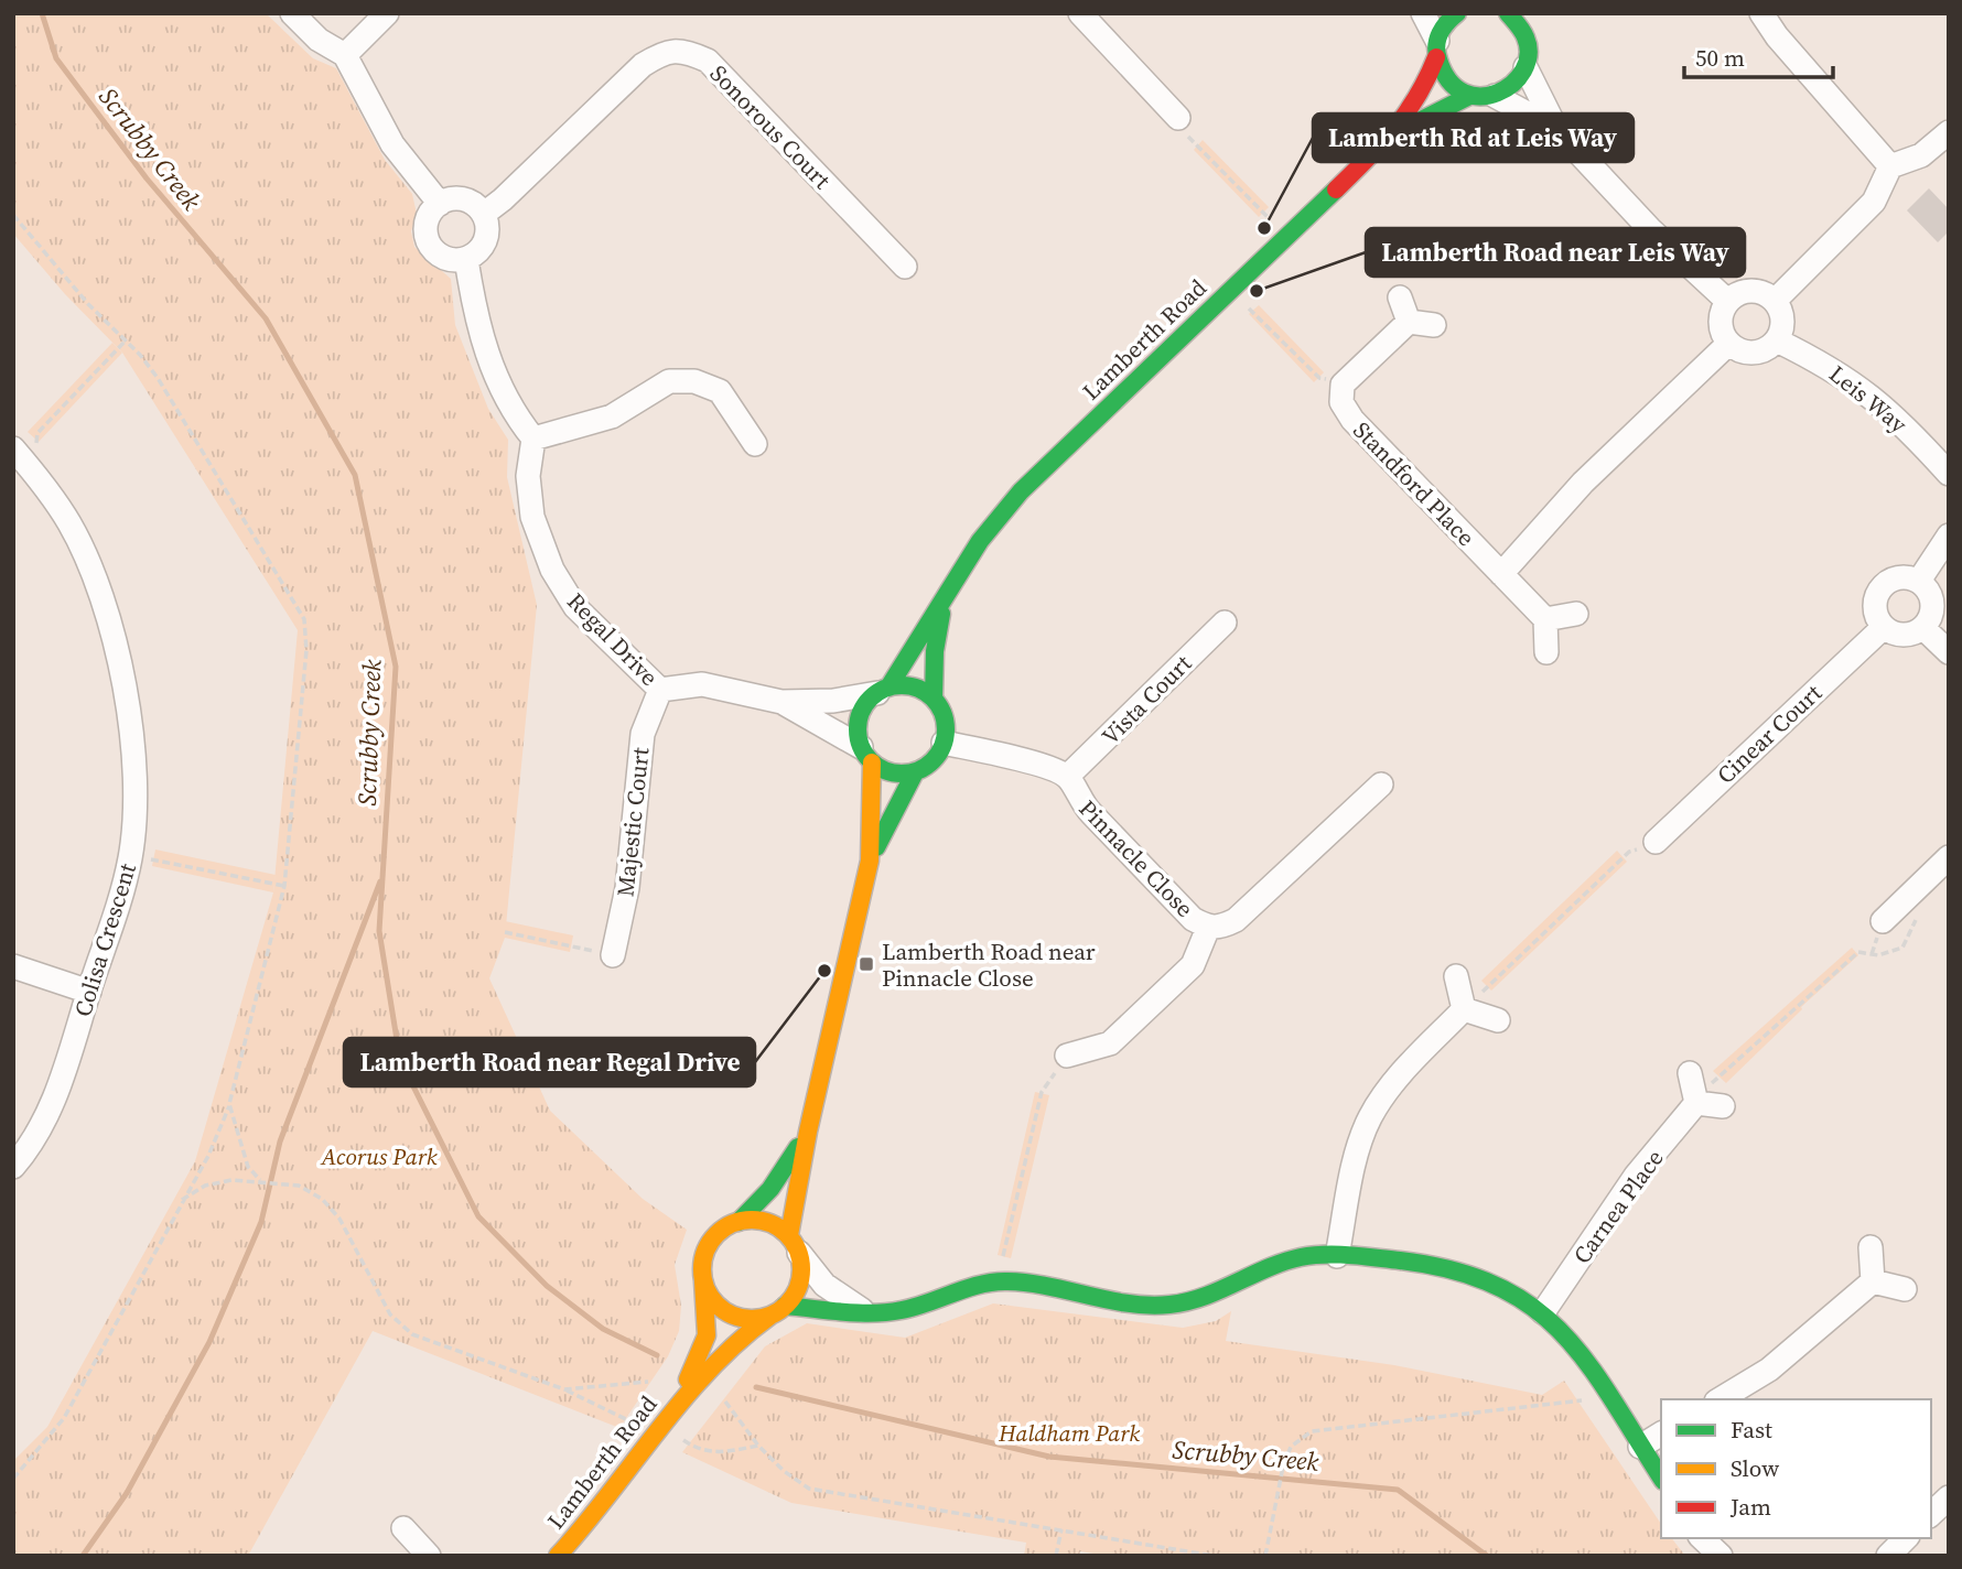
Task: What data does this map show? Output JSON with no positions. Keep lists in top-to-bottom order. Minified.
{"streets":{"street":["Sonorous Court","Lamberth Road","Leis Way","Standford Place","Regal Drive","Vista Court","Cinear Court","Majestic Court","Pinnacle Close","Colisa Crescent","Carnea Place"]},"crossings":[["Lamberth Road","Regal Drive"],["Lamberth Road","Pinnacle Close"],["Regal Drive","Majestic Court"],["Regal Drive","Pinnacle Close"],["Vista Court","Pinnacle Close"]],"water":["Scrubby Creek"],"parks":["Acorus Park","Haldham Park"],"places":{"other":["Lamberth Rd at Leis Way","Lamberth Road near Leis Way","Lamberth Road near Regal Drive"],"transit":["Lamberth Road near Pinnacle Close"]},"legend":["Fast","Slow","Jam"],"scale_bar":"50 m"}
